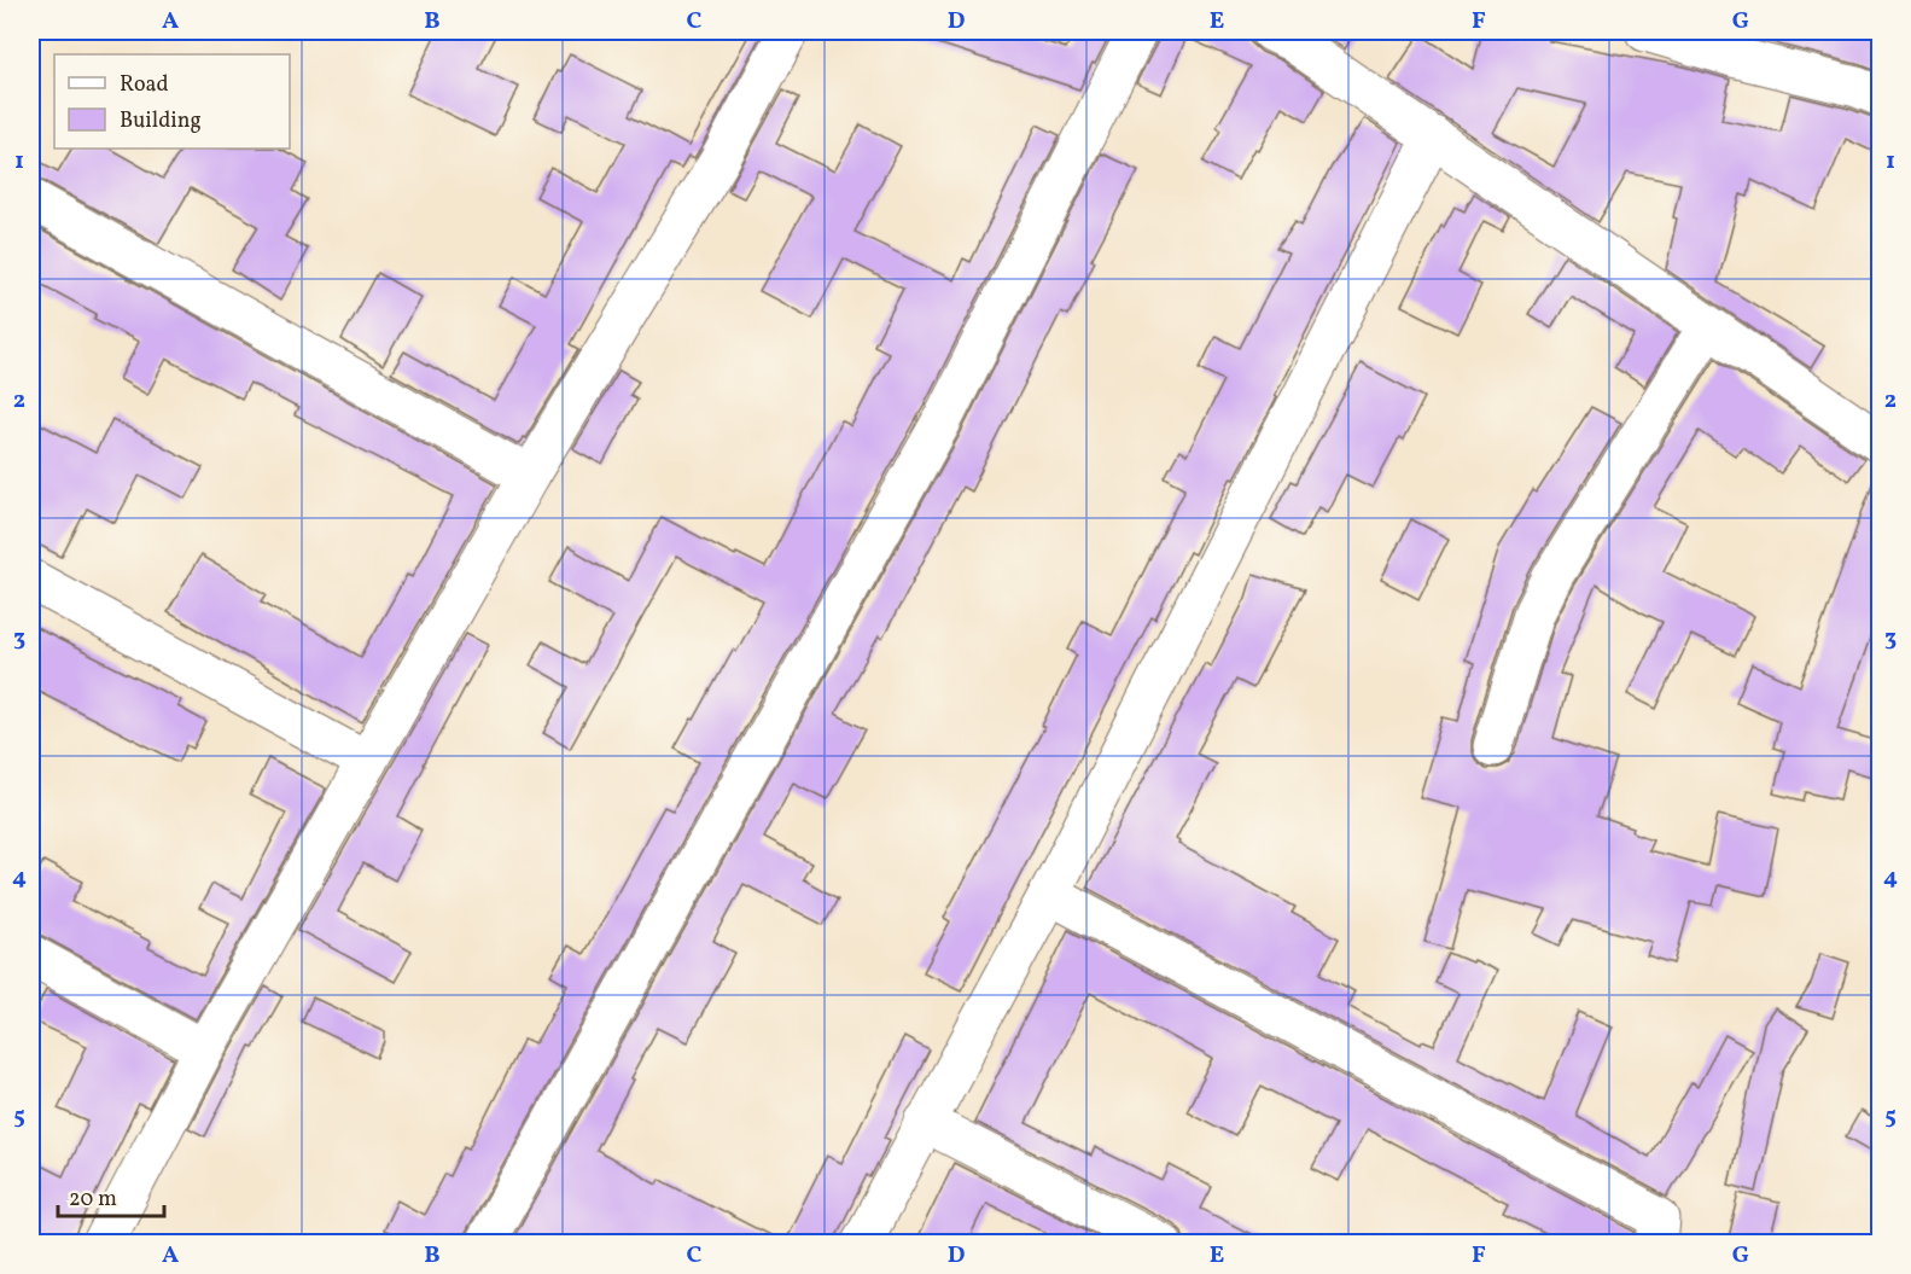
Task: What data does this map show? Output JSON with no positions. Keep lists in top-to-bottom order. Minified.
{"legend":["Road","Building"],"scale_bar":"20 m","grid":{"columns":["A","B","C","D","E","F","G"],"rows":["1","2","3","4","5"]}}
